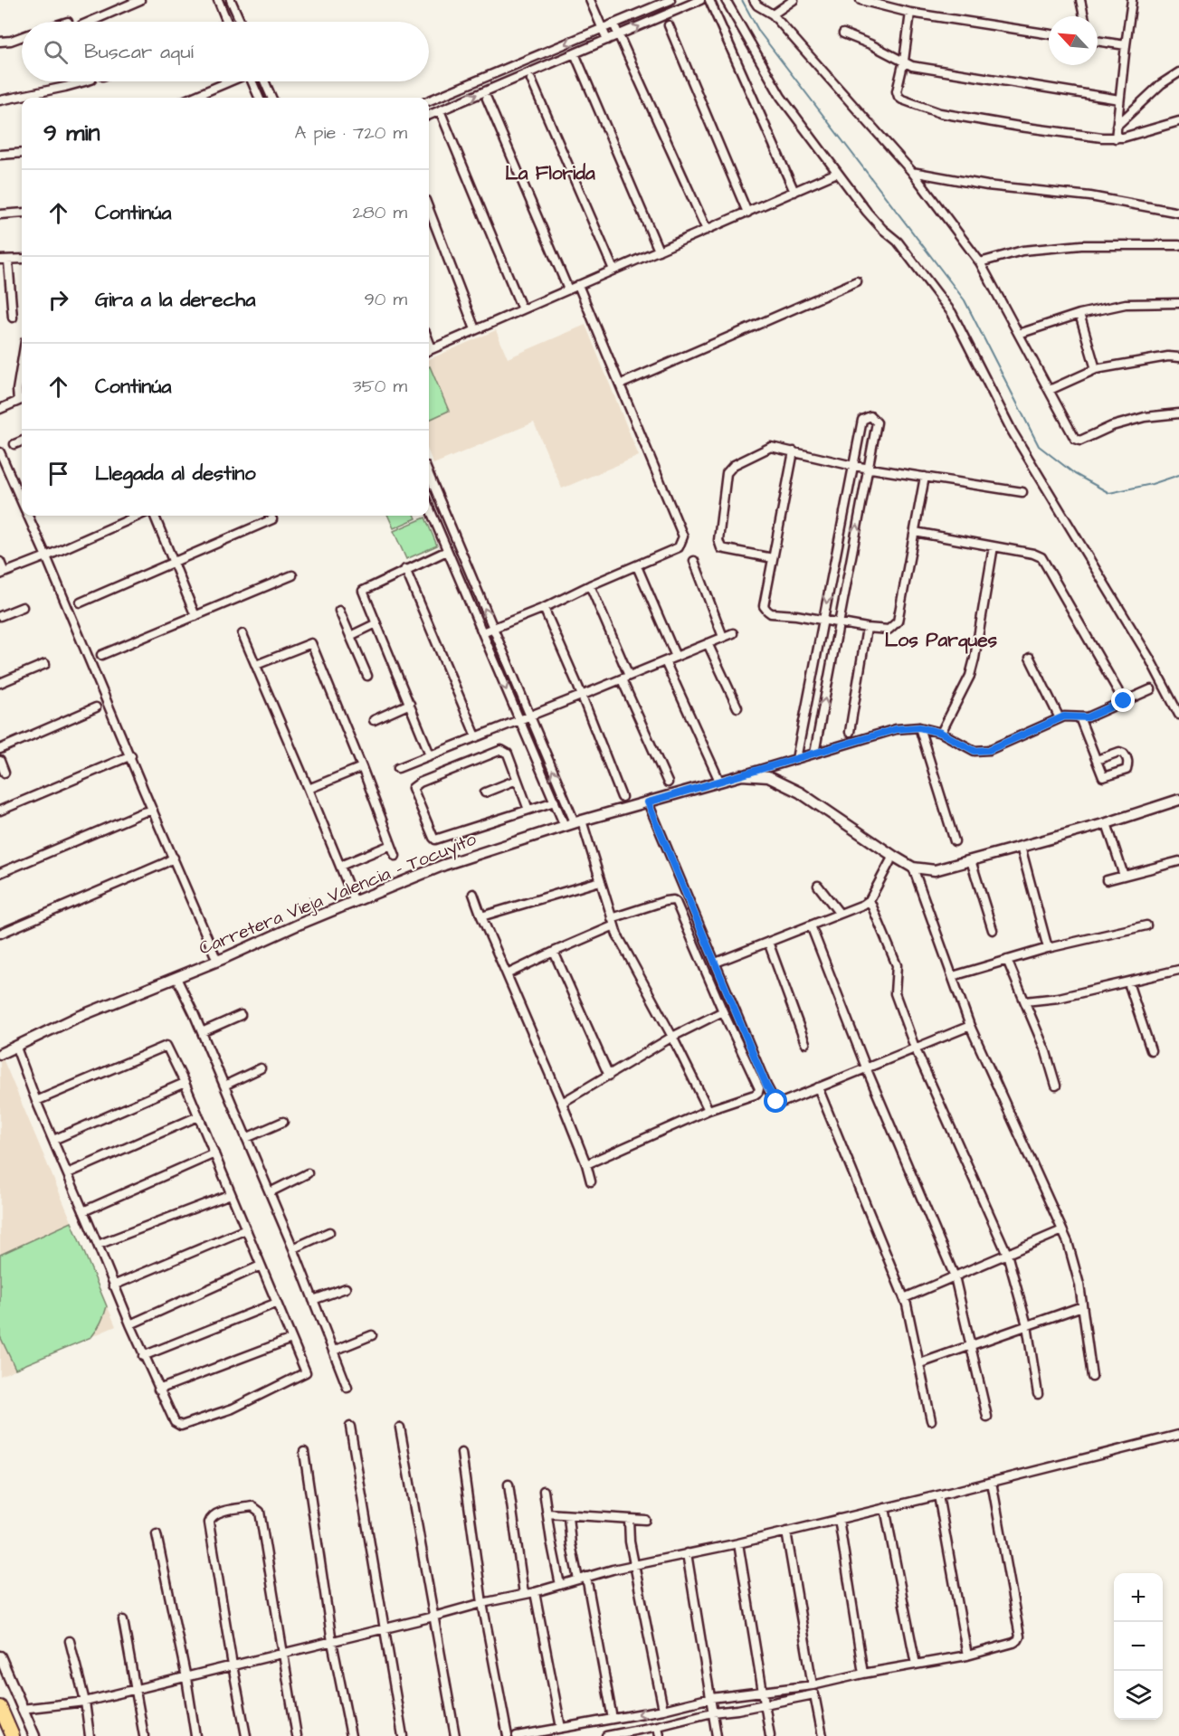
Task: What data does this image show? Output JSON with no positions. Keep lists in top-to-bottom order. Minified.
{"streets":{"street":["Carretera Vieja Valencia - Tocuyito"]},"districts":["La Florida","Los Parques"],"north":"top left","page":{"search":"Buscar aquí","heading":["9 min","A pie · 720 m"],"list":[["Continúa","280 m"],["Gira a la derecha","90 m"],["Continúa","350 m"],"Llegada al destino"],"map_buttons":["+","−"]}}
